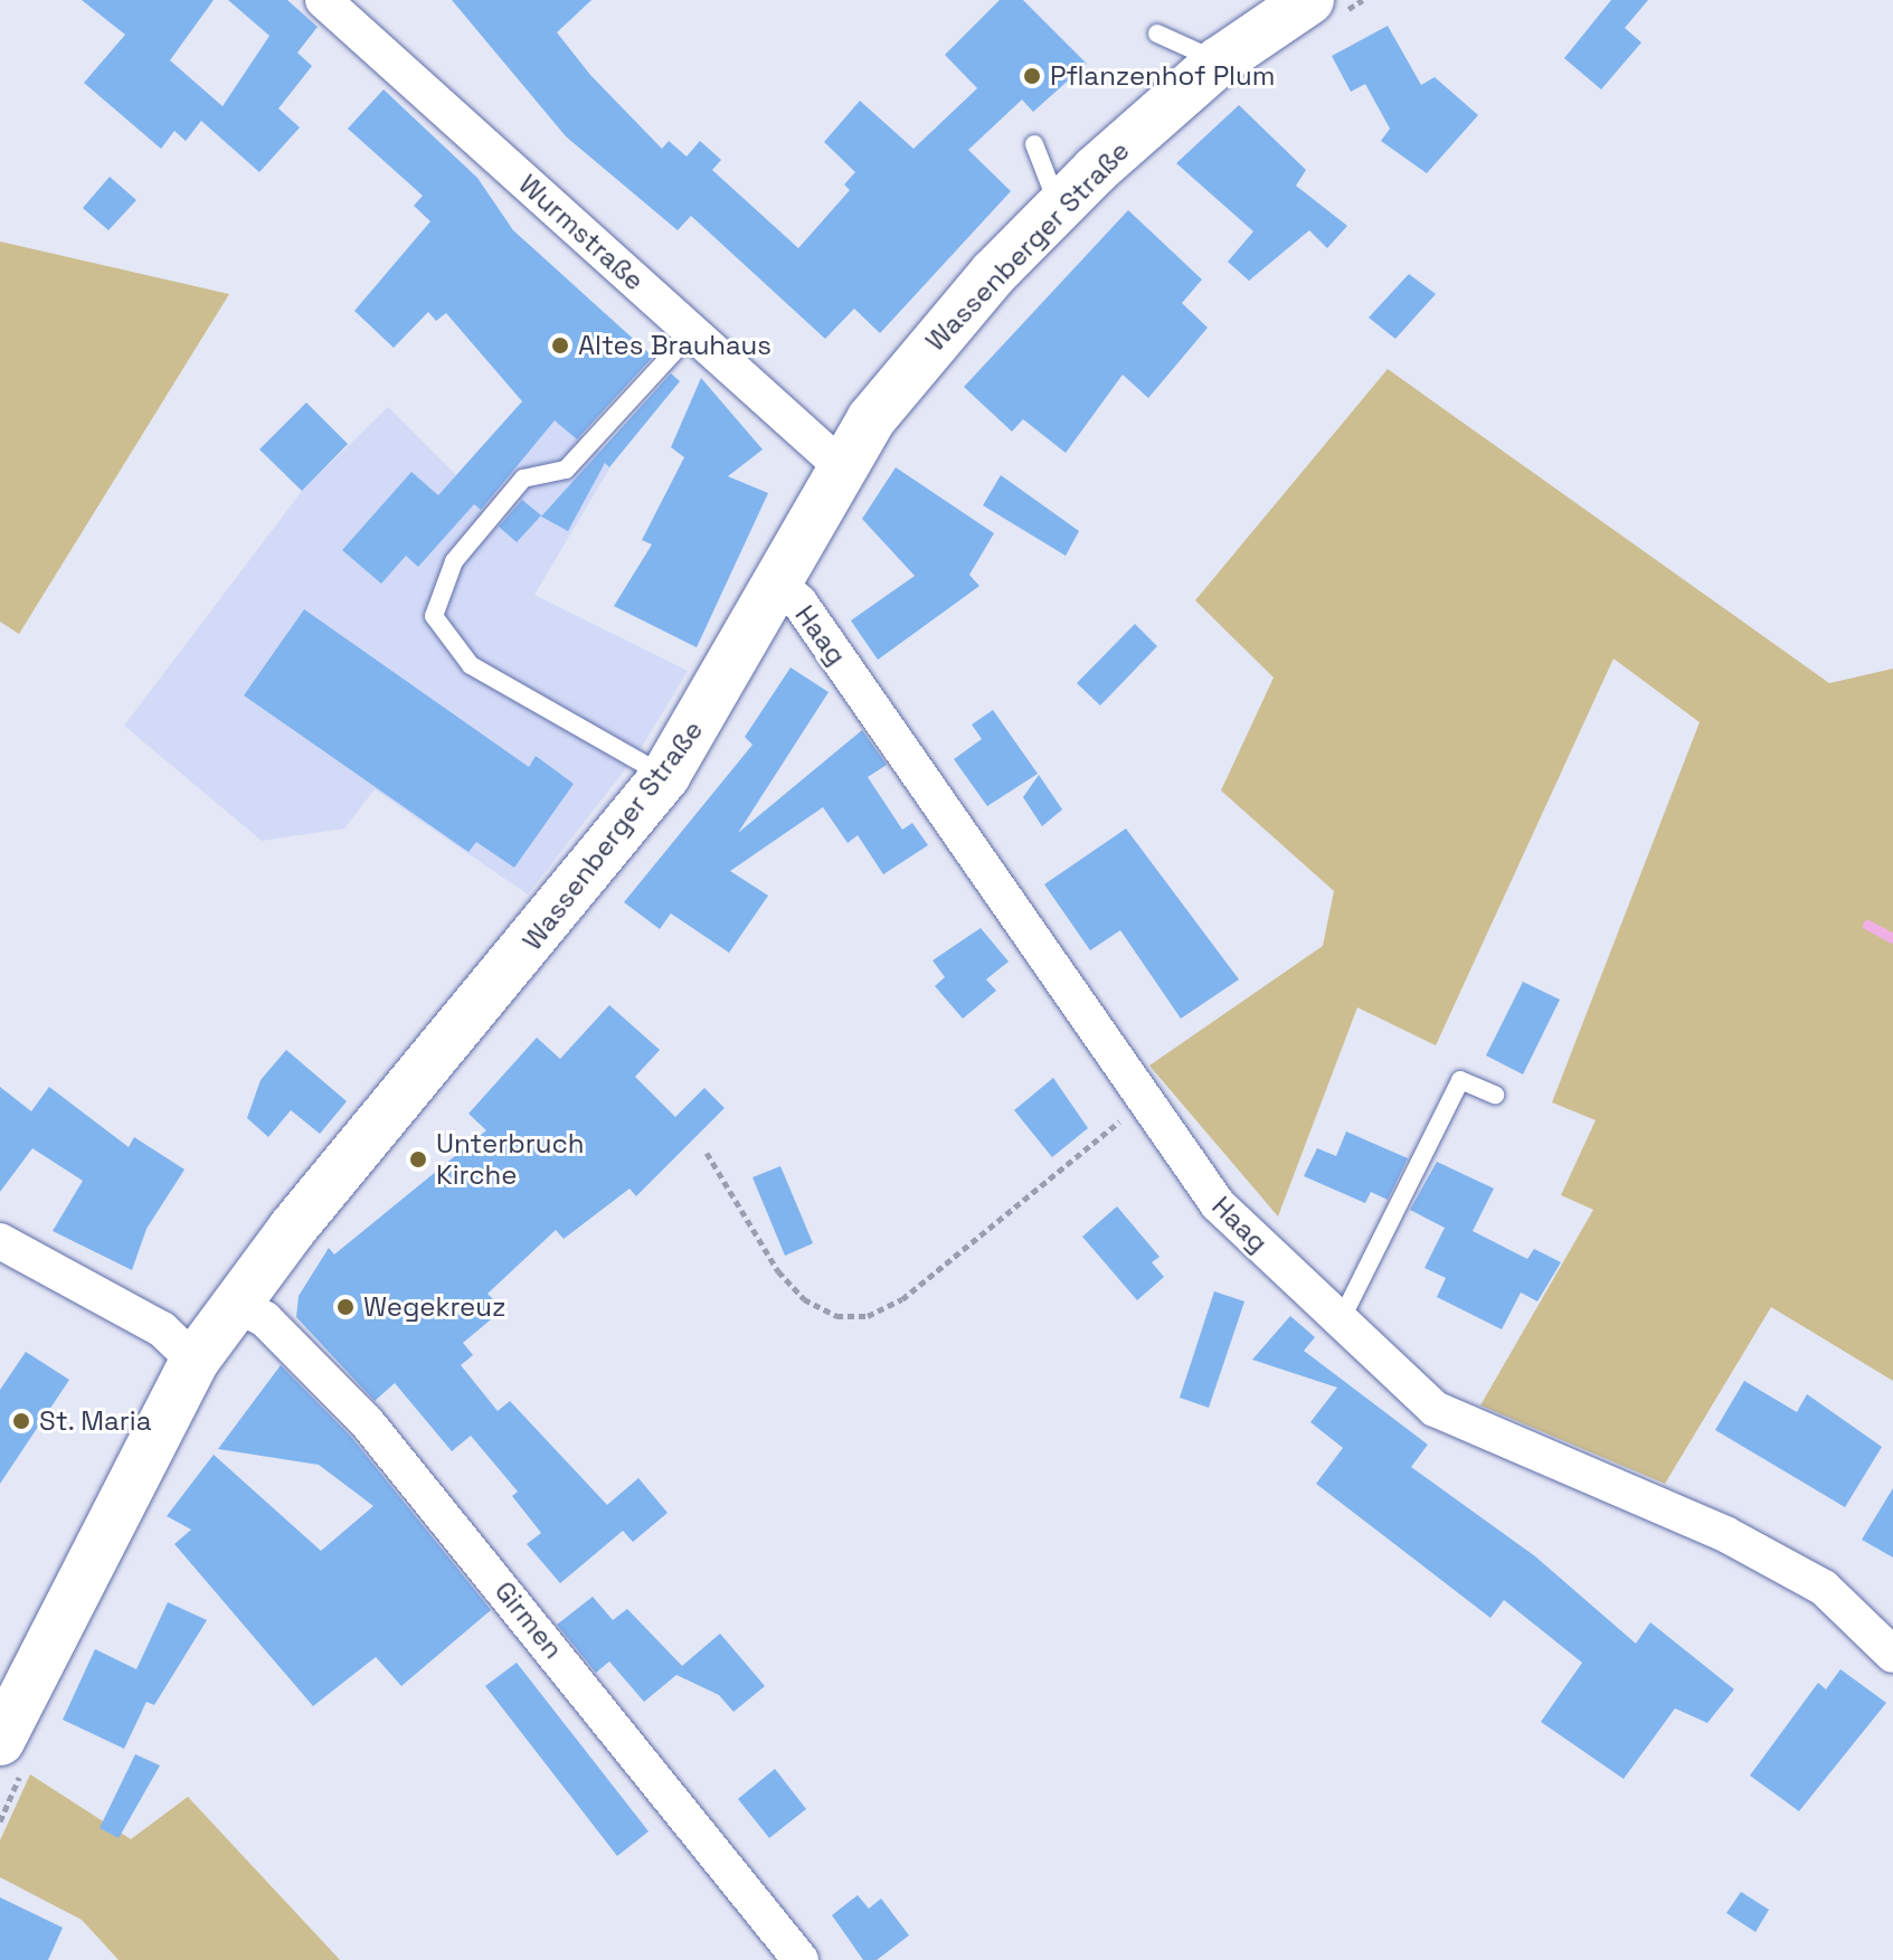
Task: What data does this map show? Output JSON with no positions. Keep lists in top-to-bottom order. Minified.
{"streets":{"main road":["Wassenberger Straße"],"street":["Wurmstraße","Haag","Girmen"]},"crossings":[["Wurmstraße","Wassenberger Straße"],["Wassenberger Straße","Haag"],["Wassenberger Straße","Girmen"]],"places":["Pflanzenhof Plum","Altes Brauhaus","Unterbruch Kirche","Wegekreuz","St. Maria"]}
